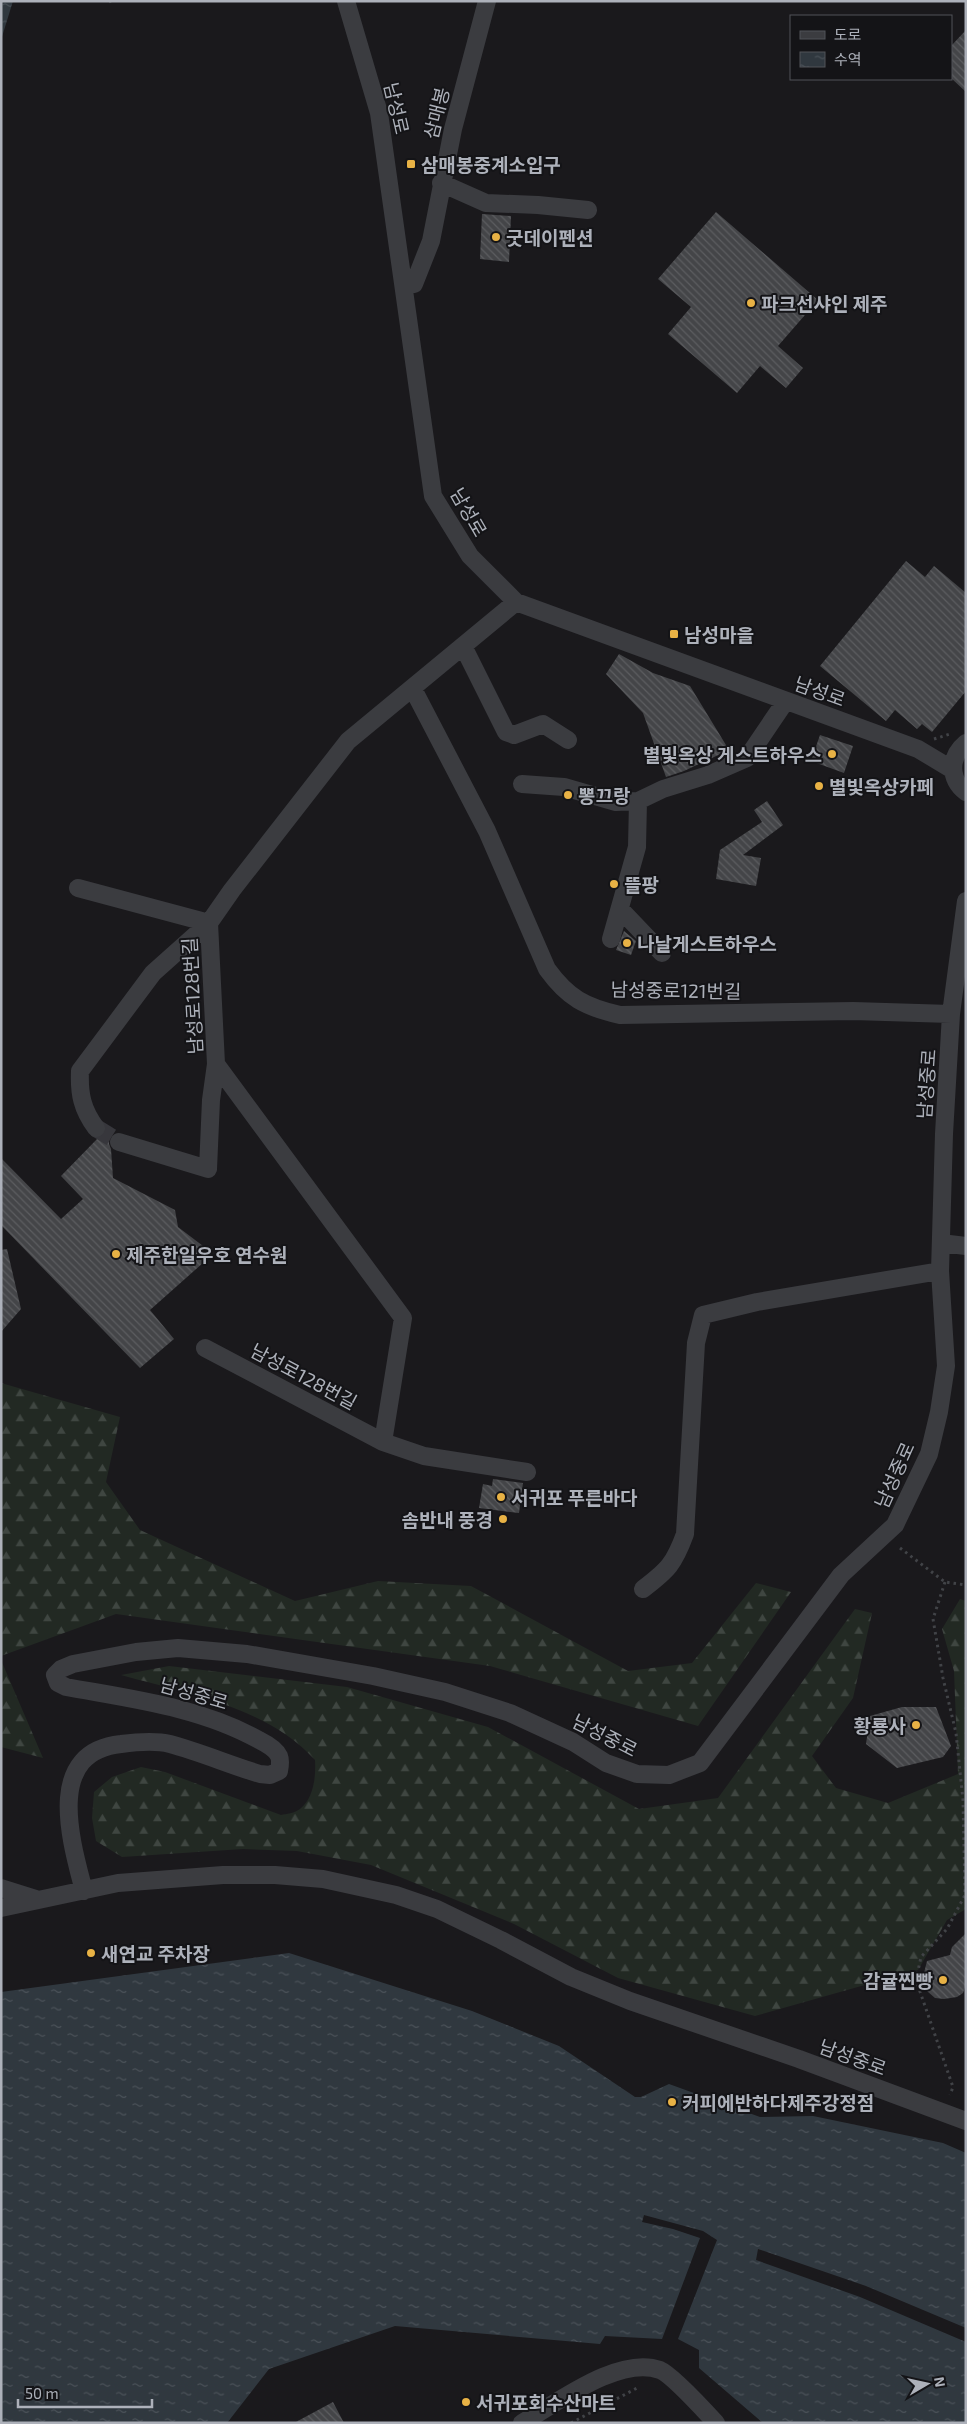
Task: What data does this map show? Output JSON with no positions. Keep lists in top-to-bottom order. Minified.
{"streets":{"street":["남성로","삼매봉","남성중로121번길","남성로128번길","남성중로"]},"crossings":[["남성로","삼매봉"],["남성로","남성로128번길"],["남성중로121번길","남성로128번길"],["남성중로121번길","남성중로"]],"places":{"transit":["삼매봉중계소입구","남성마을"],"other":["굿데이펜션","파크선샤인 제주","별빛옥상 게스트하우스","별빛옥상카페","뽕끄랑","뜰팡","나날게스트하우스","제주한일우호 연수원","서귀포 푸른바다","솜반내 풍경","황룡사","새연교 주차장","감귤찐빵","커피에반하다제주강정점","서귀포회수산마트"]},"legend":["도로","수역"],"scale_bar":"50 m","north":"right"}
